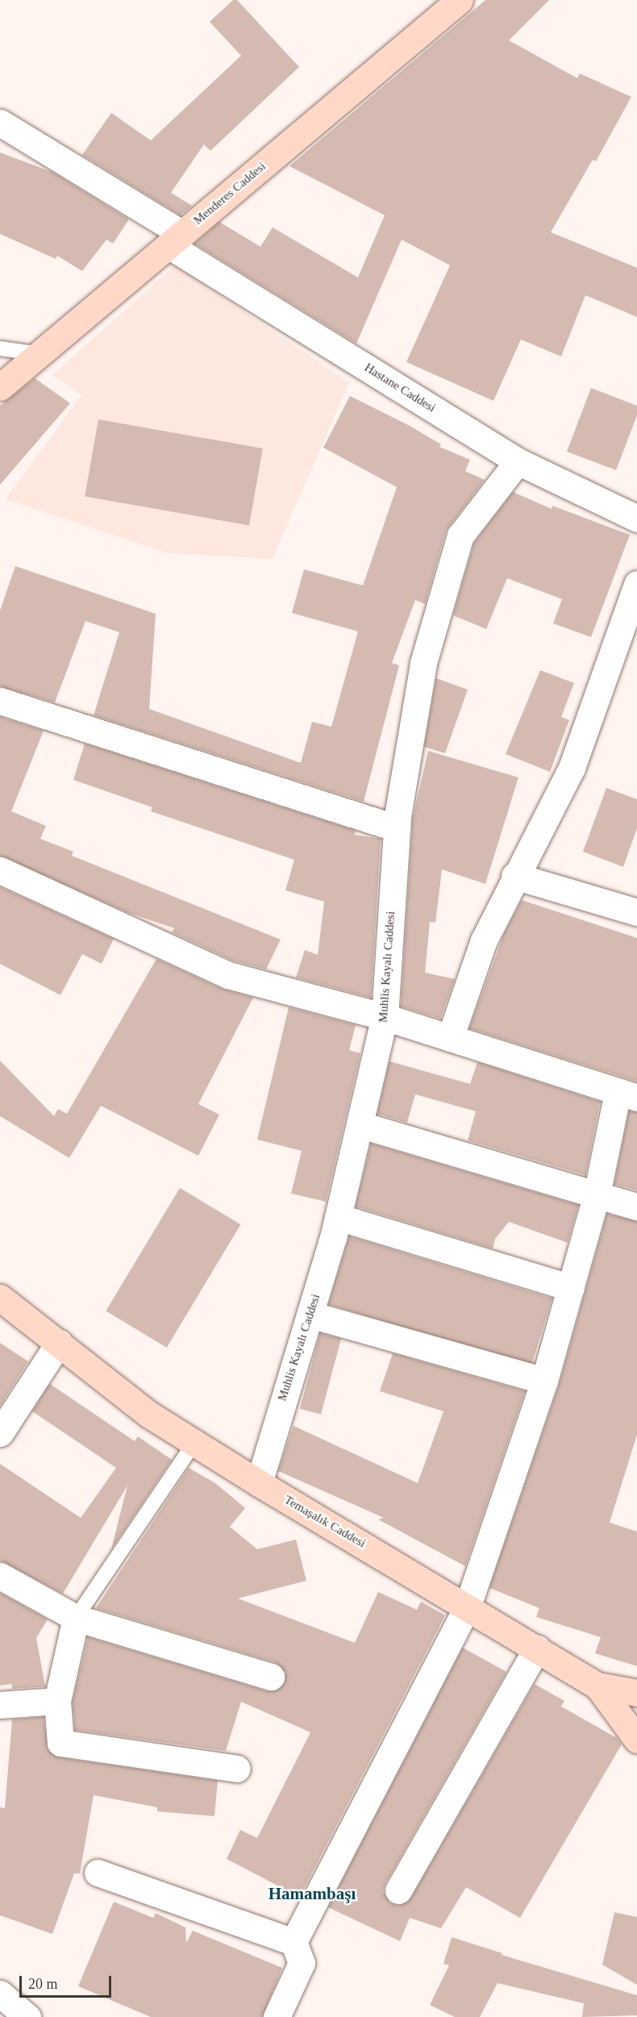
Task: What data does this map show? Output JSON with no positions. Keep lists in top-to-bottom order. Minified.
{"streets":{"street":["Menderes Caddesi","Hastane Caddesi","Muhlis Kayalı Caddesi","Temaşalık Caddesi"]},"crossings":[["Menderes Caddesi","Hastane Caddesi"],["Hastane Caddesi","Muhlis Kayalı Caddesi"],["Muhlis Kayalı Caddesi","Temaşalık Caddesi"]],"districts":["Hamambaşı"],"scale_bar":"20 m"}
